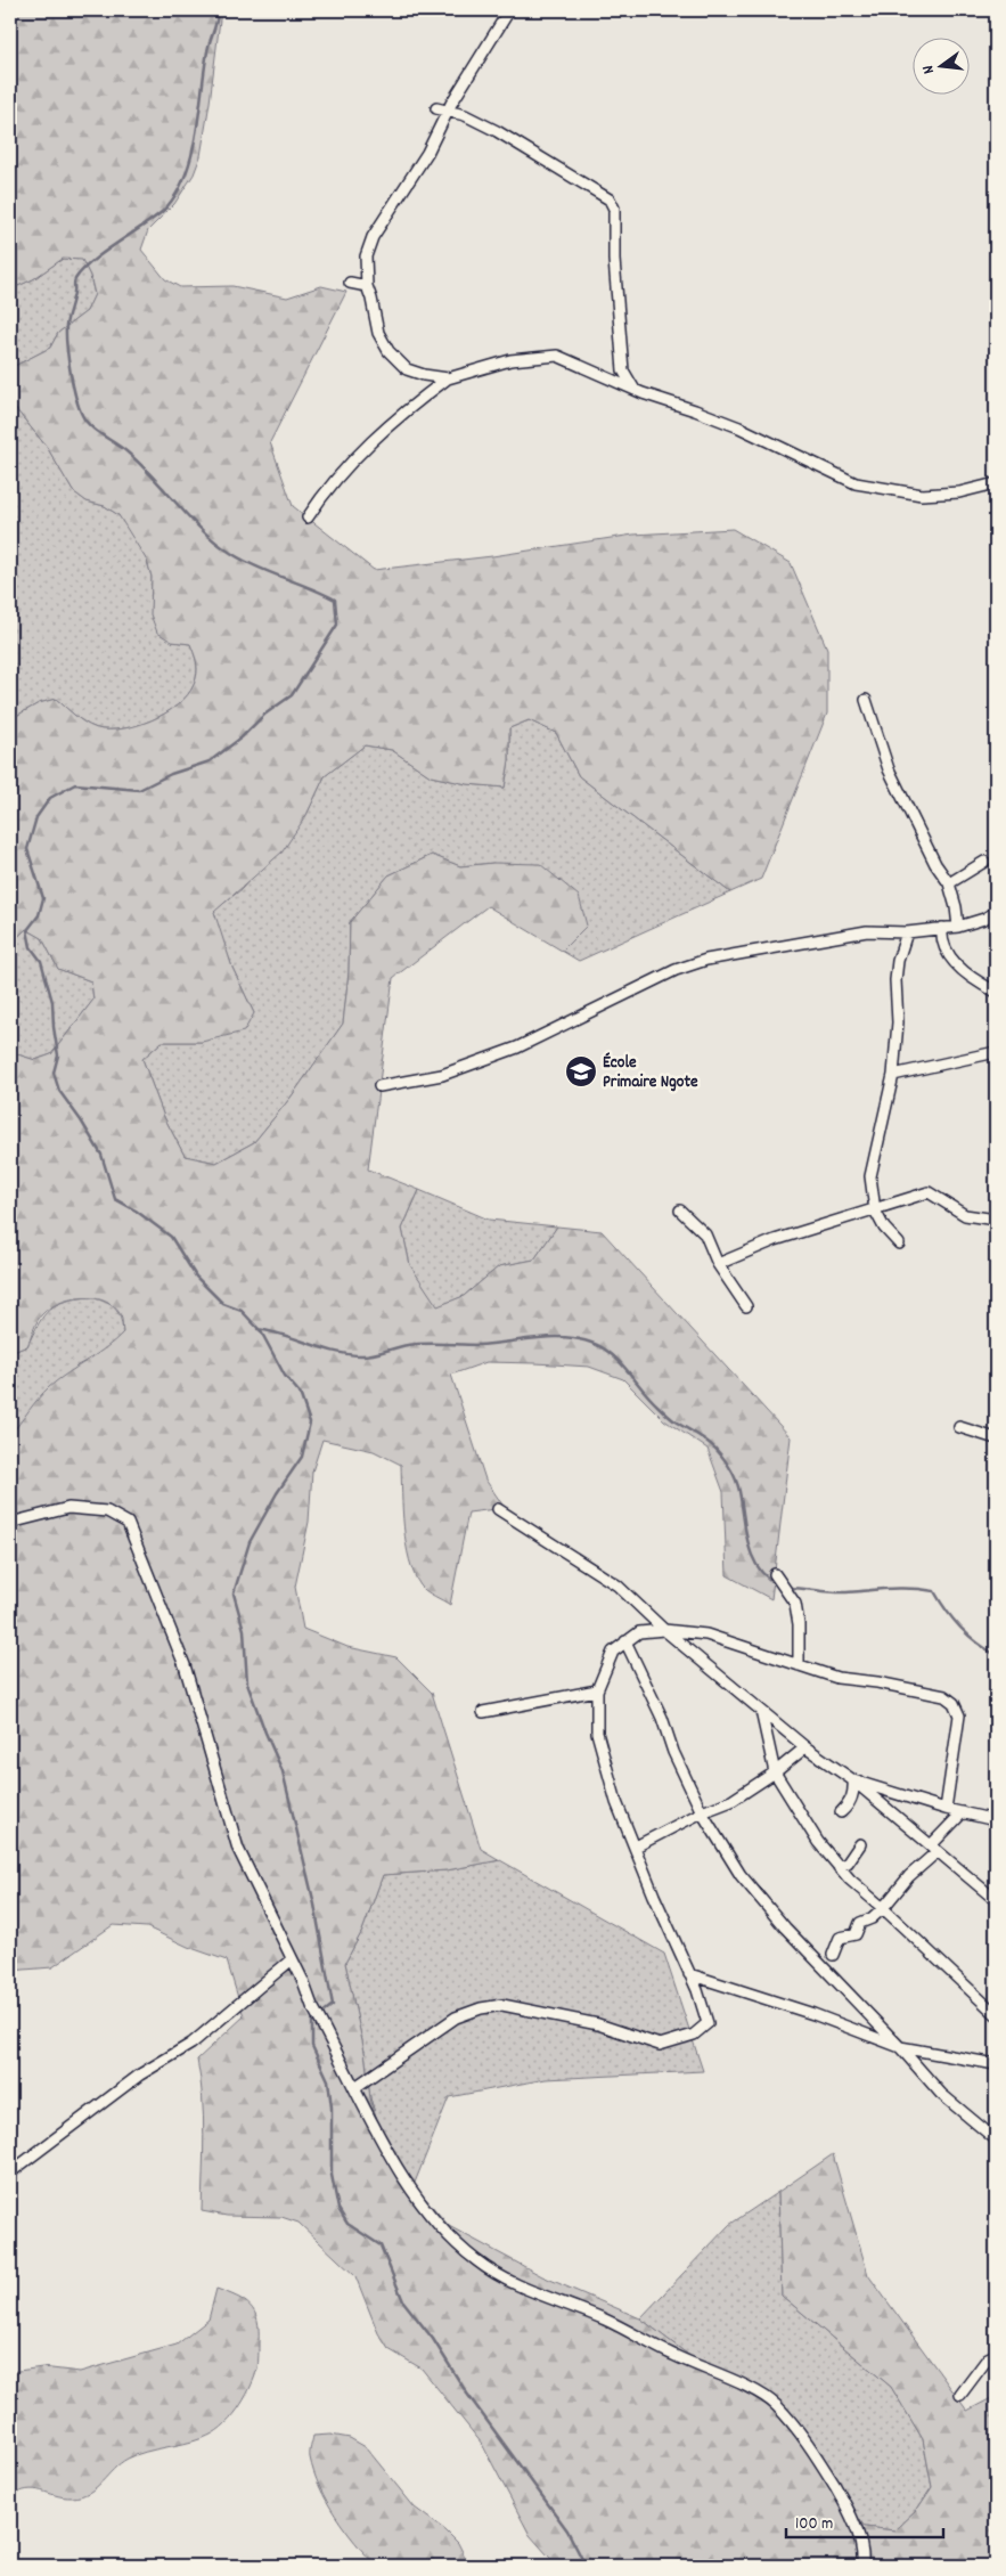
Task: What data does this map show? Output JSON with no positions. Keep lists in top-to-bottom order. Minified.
{"places":{"school or university":["École Primaire Ngote"]},"scale_bar":"100 m","north":"left"}
